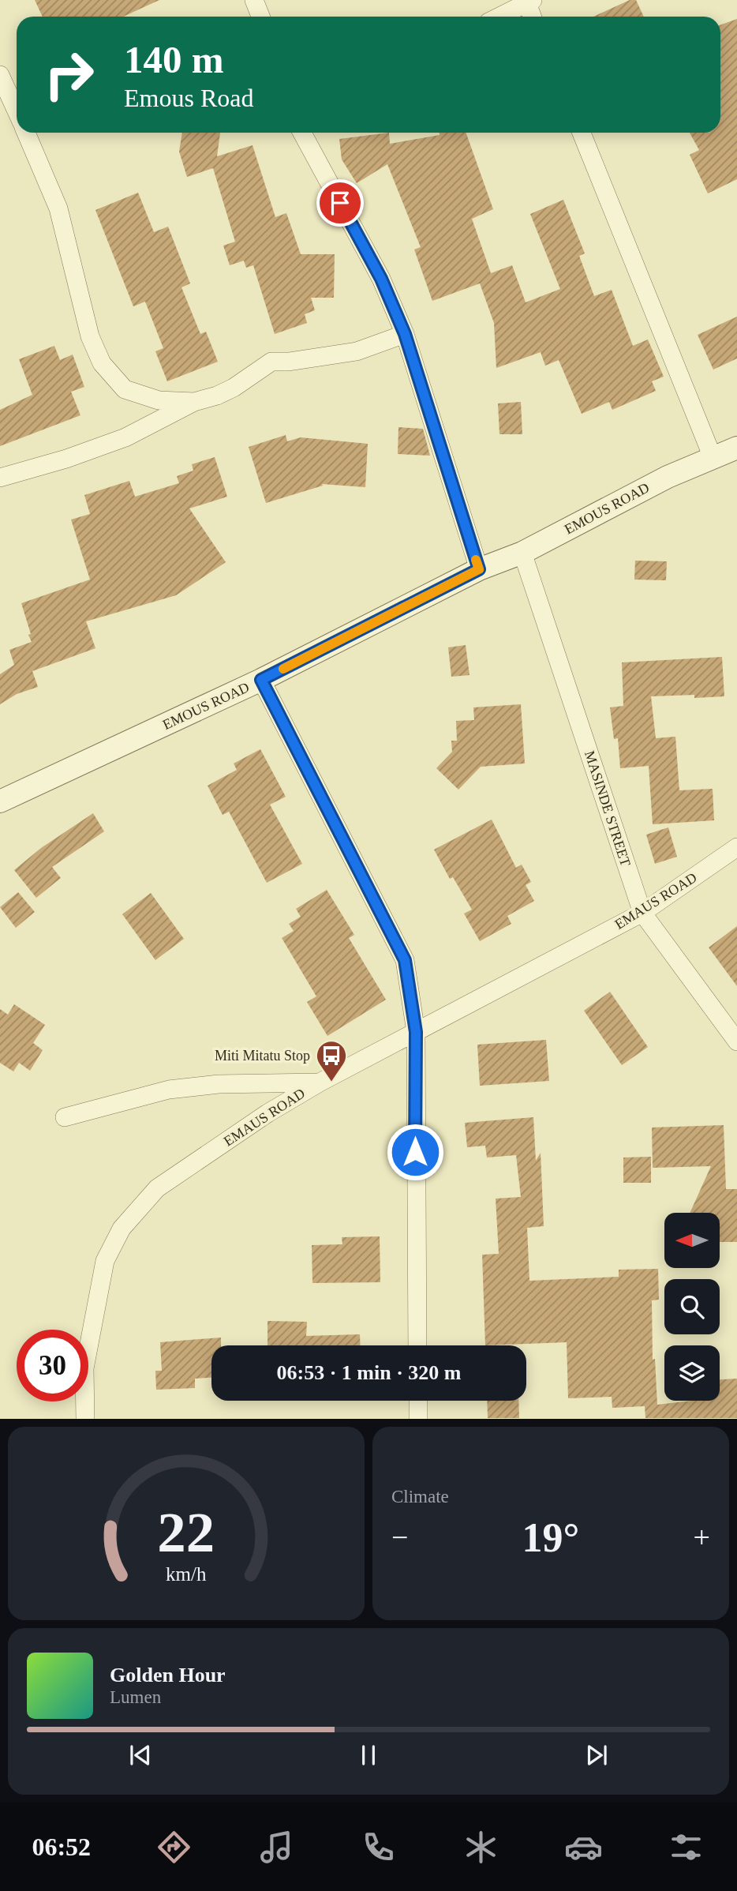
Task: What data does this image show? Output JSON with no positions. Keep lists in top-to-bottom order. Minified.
{"streets":{"street":["EMOUS ROAD","MASINDE STREET","EMAUS ROAD"]},"crossings":[["EMOUS ROAD","MASINDE STREET"],["MASINDE STREET","EMAUS ROAD"]],"places":{"bus stop":["Miti Mitatu Stop"]},"north":"left","page":{"turn":["140 m","Emous Road"],"limit":"30","trip":"06:53 · 1 min · 320 m","tile":"Climate","heat":["−","19°","+"],"song":["Golden Hour","Lumen"],"tabs":"06:52","gauge":["22","km/h"]}}
